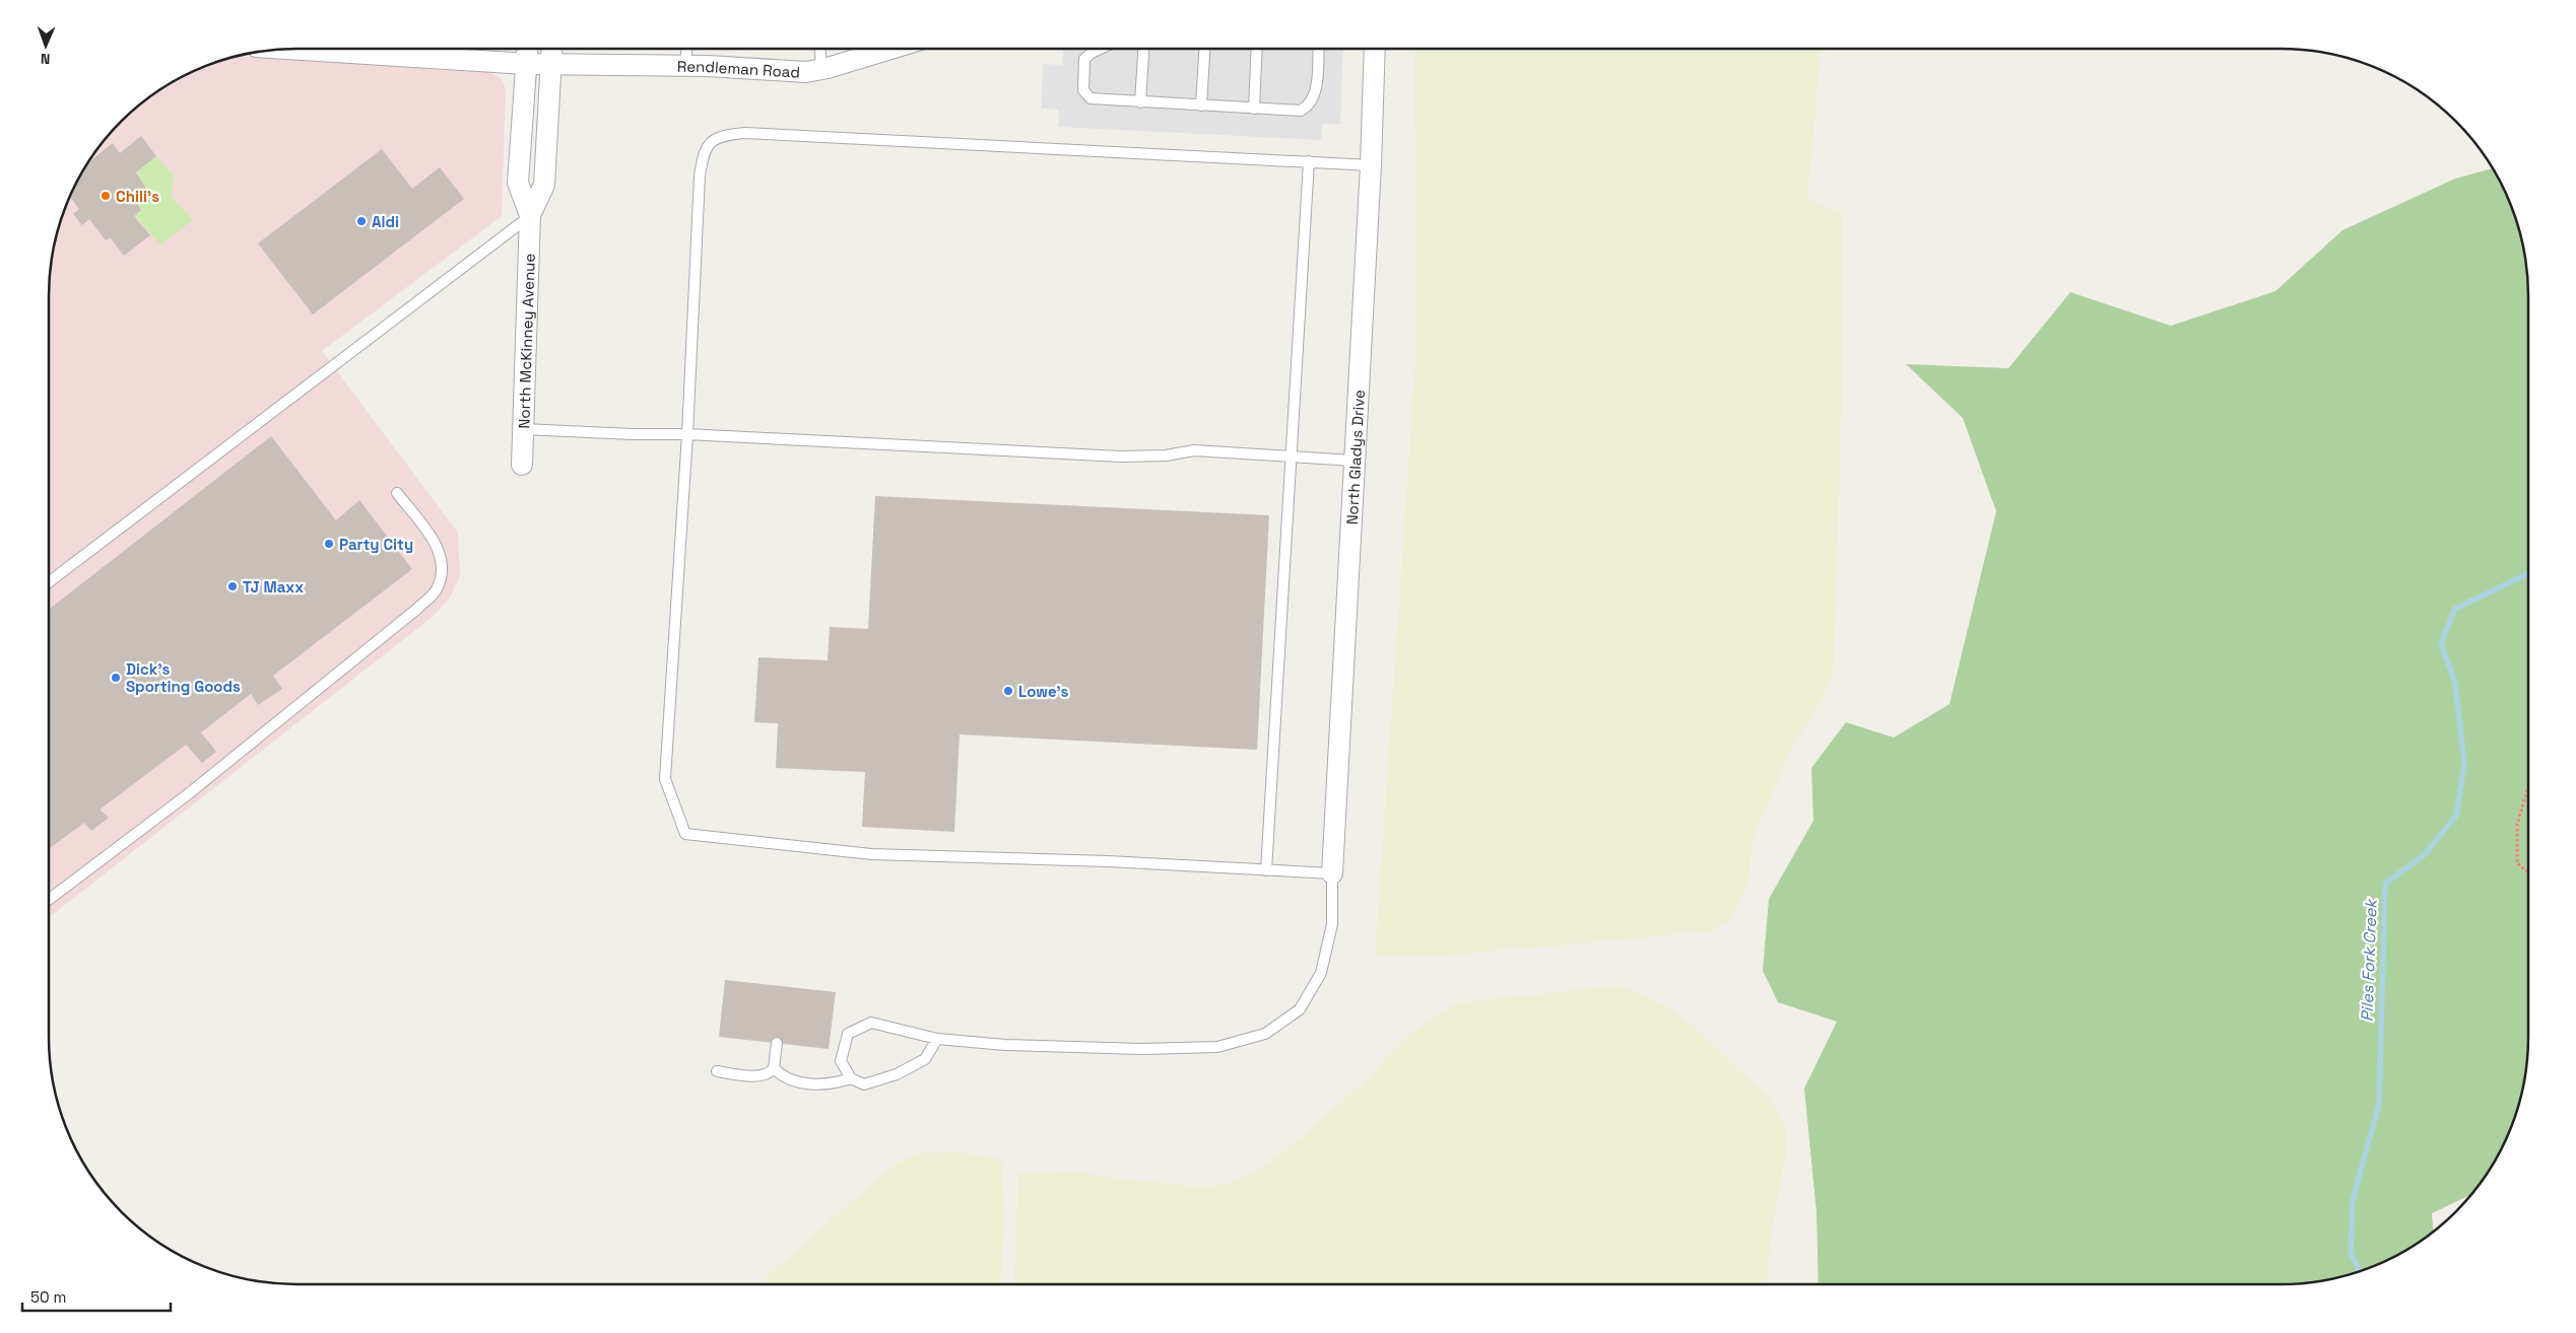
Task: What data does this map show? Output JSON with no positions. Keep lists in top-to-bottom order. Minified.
{"streets":{"street":["Rendleman Road","North McKinney Avenue","North Gladys Drive"]},"crossings":[["Rendleman Road","North McKinney Avenue"]],"water":["Piles Fork Creek"],"places":["Chili's","Aldi","Party City","TJ Maxx","Dick's Sporting Goods","Lowe's"],"scale_bar":"50 m","north":"bottom"}
